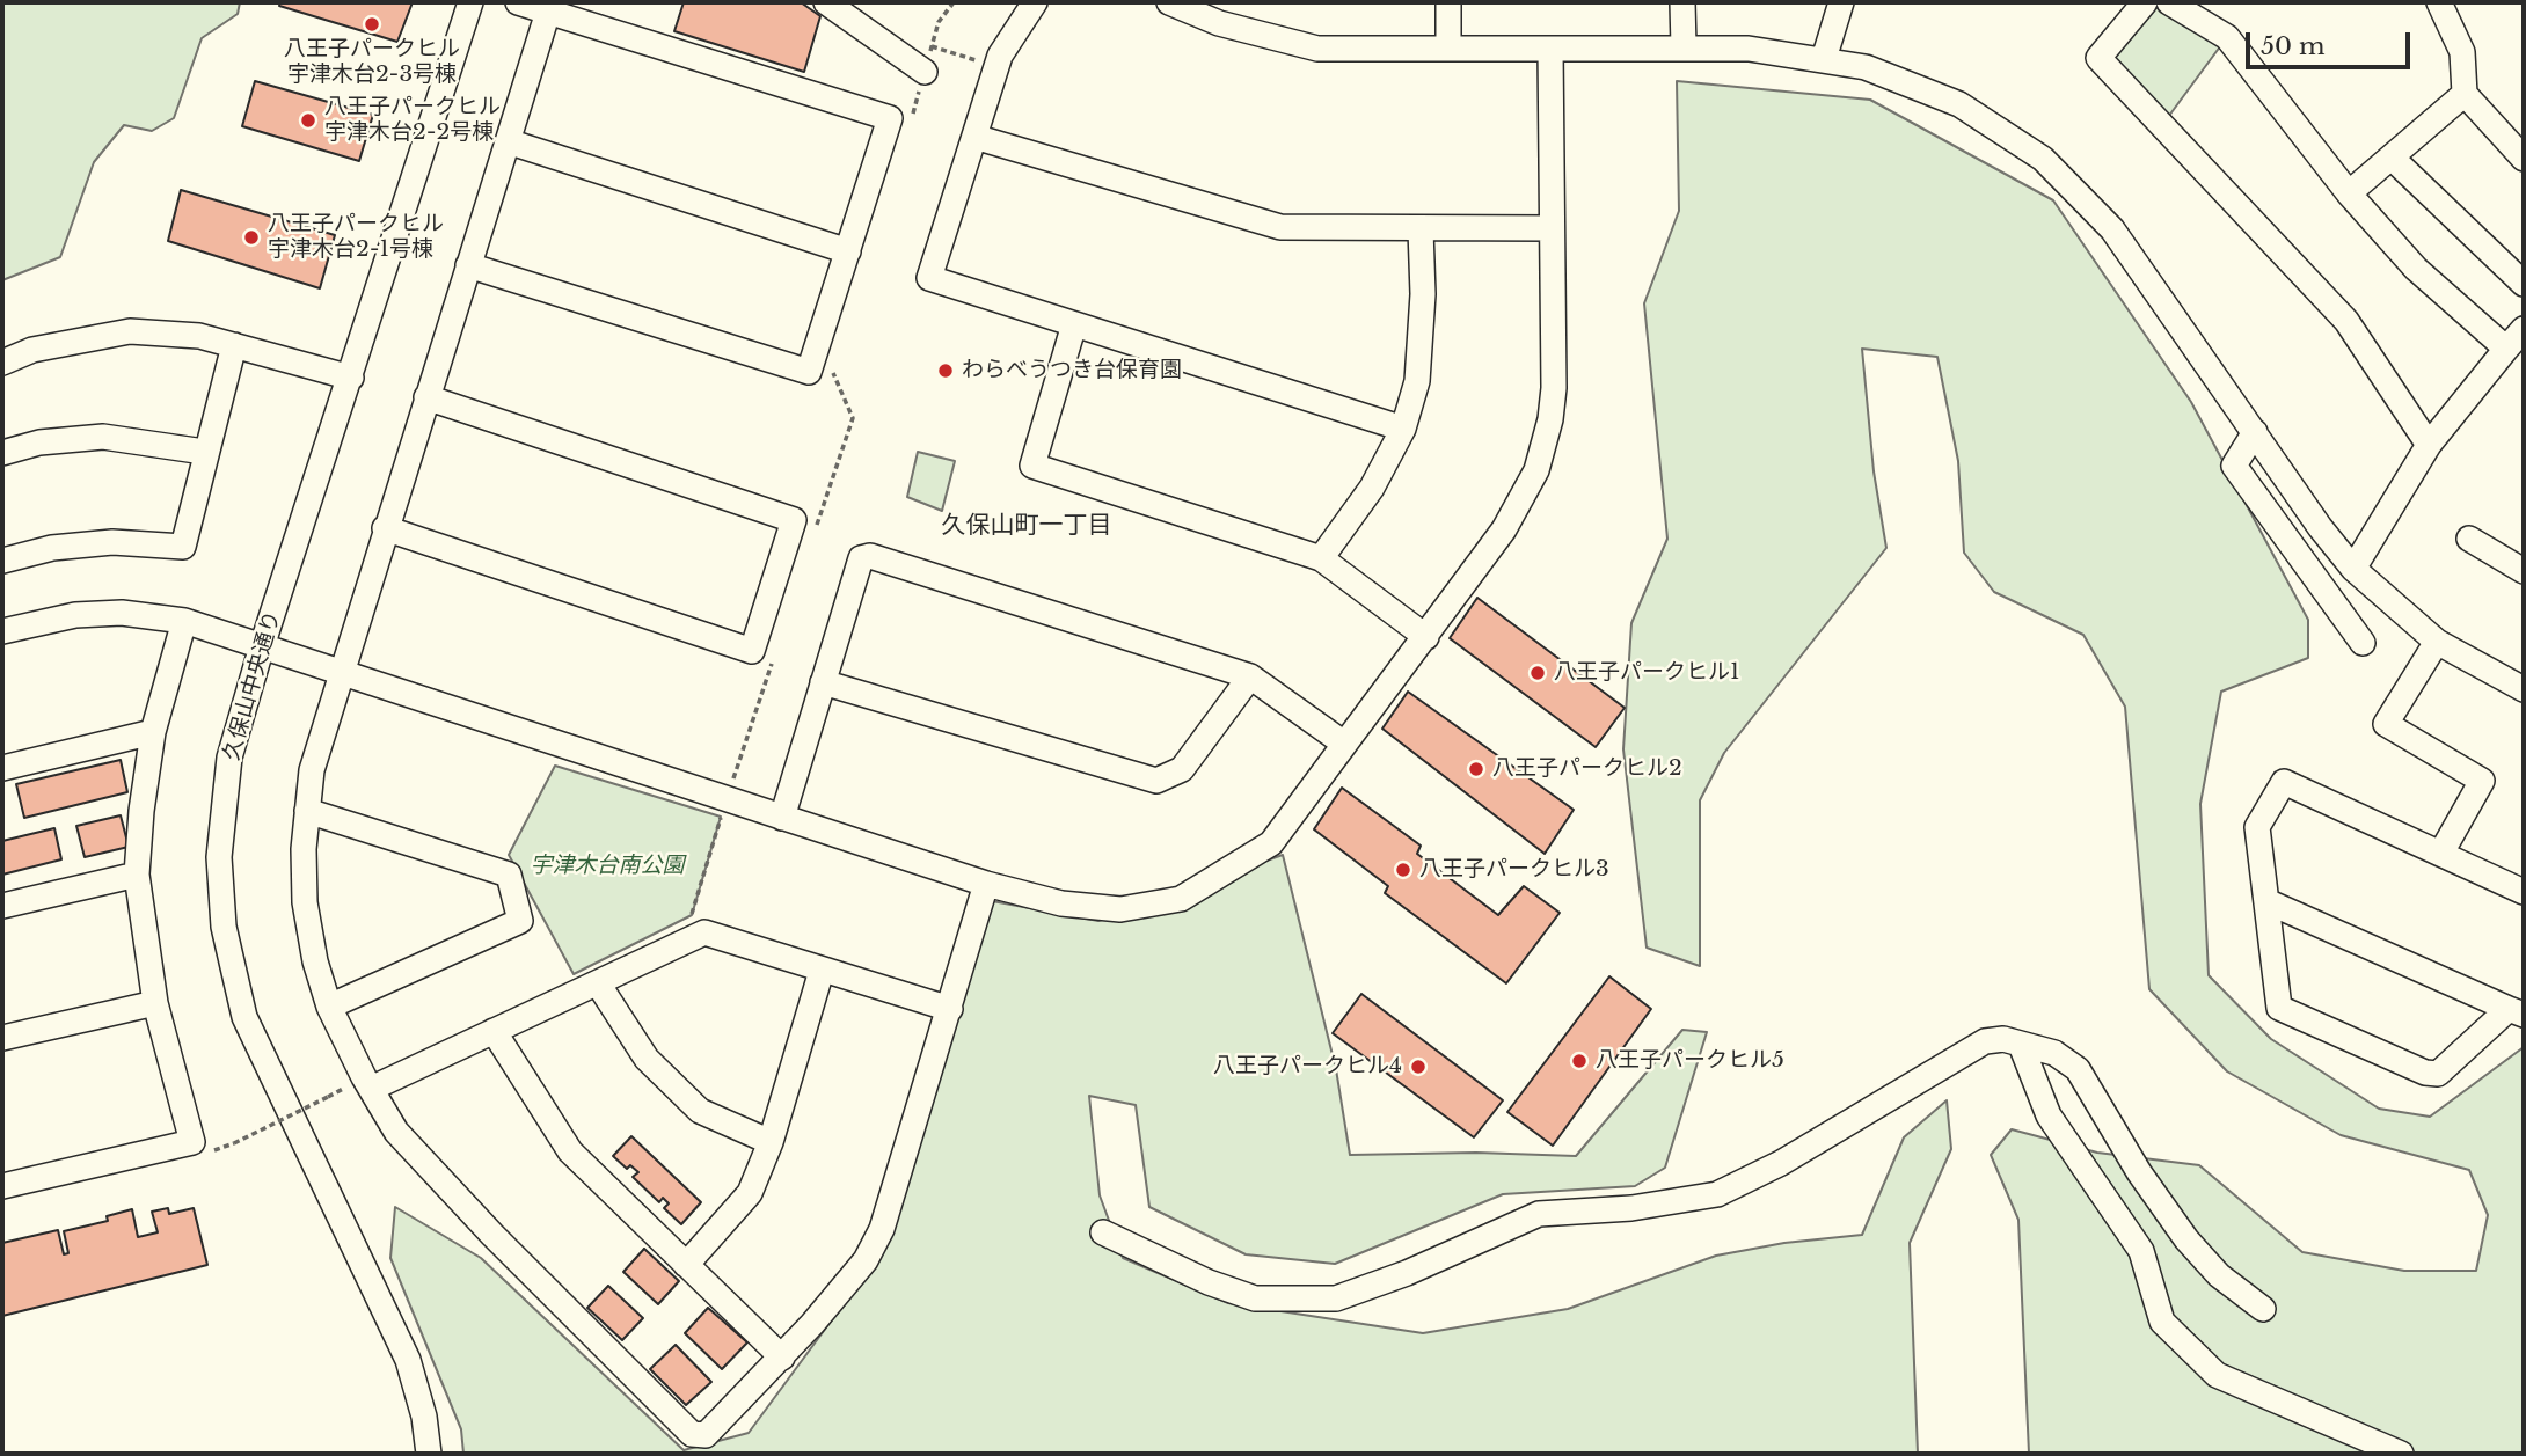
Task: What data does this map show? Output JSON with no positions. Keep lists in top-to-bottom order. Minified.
{"streets":{"street":["久保山中央通り"]},"districts":["久保山町一丁目"],"parks":["宇津木台南公園"],"places":["八王子パークヒル 宇津木台2-3号棟","八王子パークヒル 宇津木台2-2号棟","八王子パークヒル 宇津木台2-1号棟","わらべうつき台保育園","八王子パークヒル1","八王子パークヒル2","八王子パークヒル3","八王子パークヒル5","八王子パークヒル4"],"scale_bar":"50 m"}
